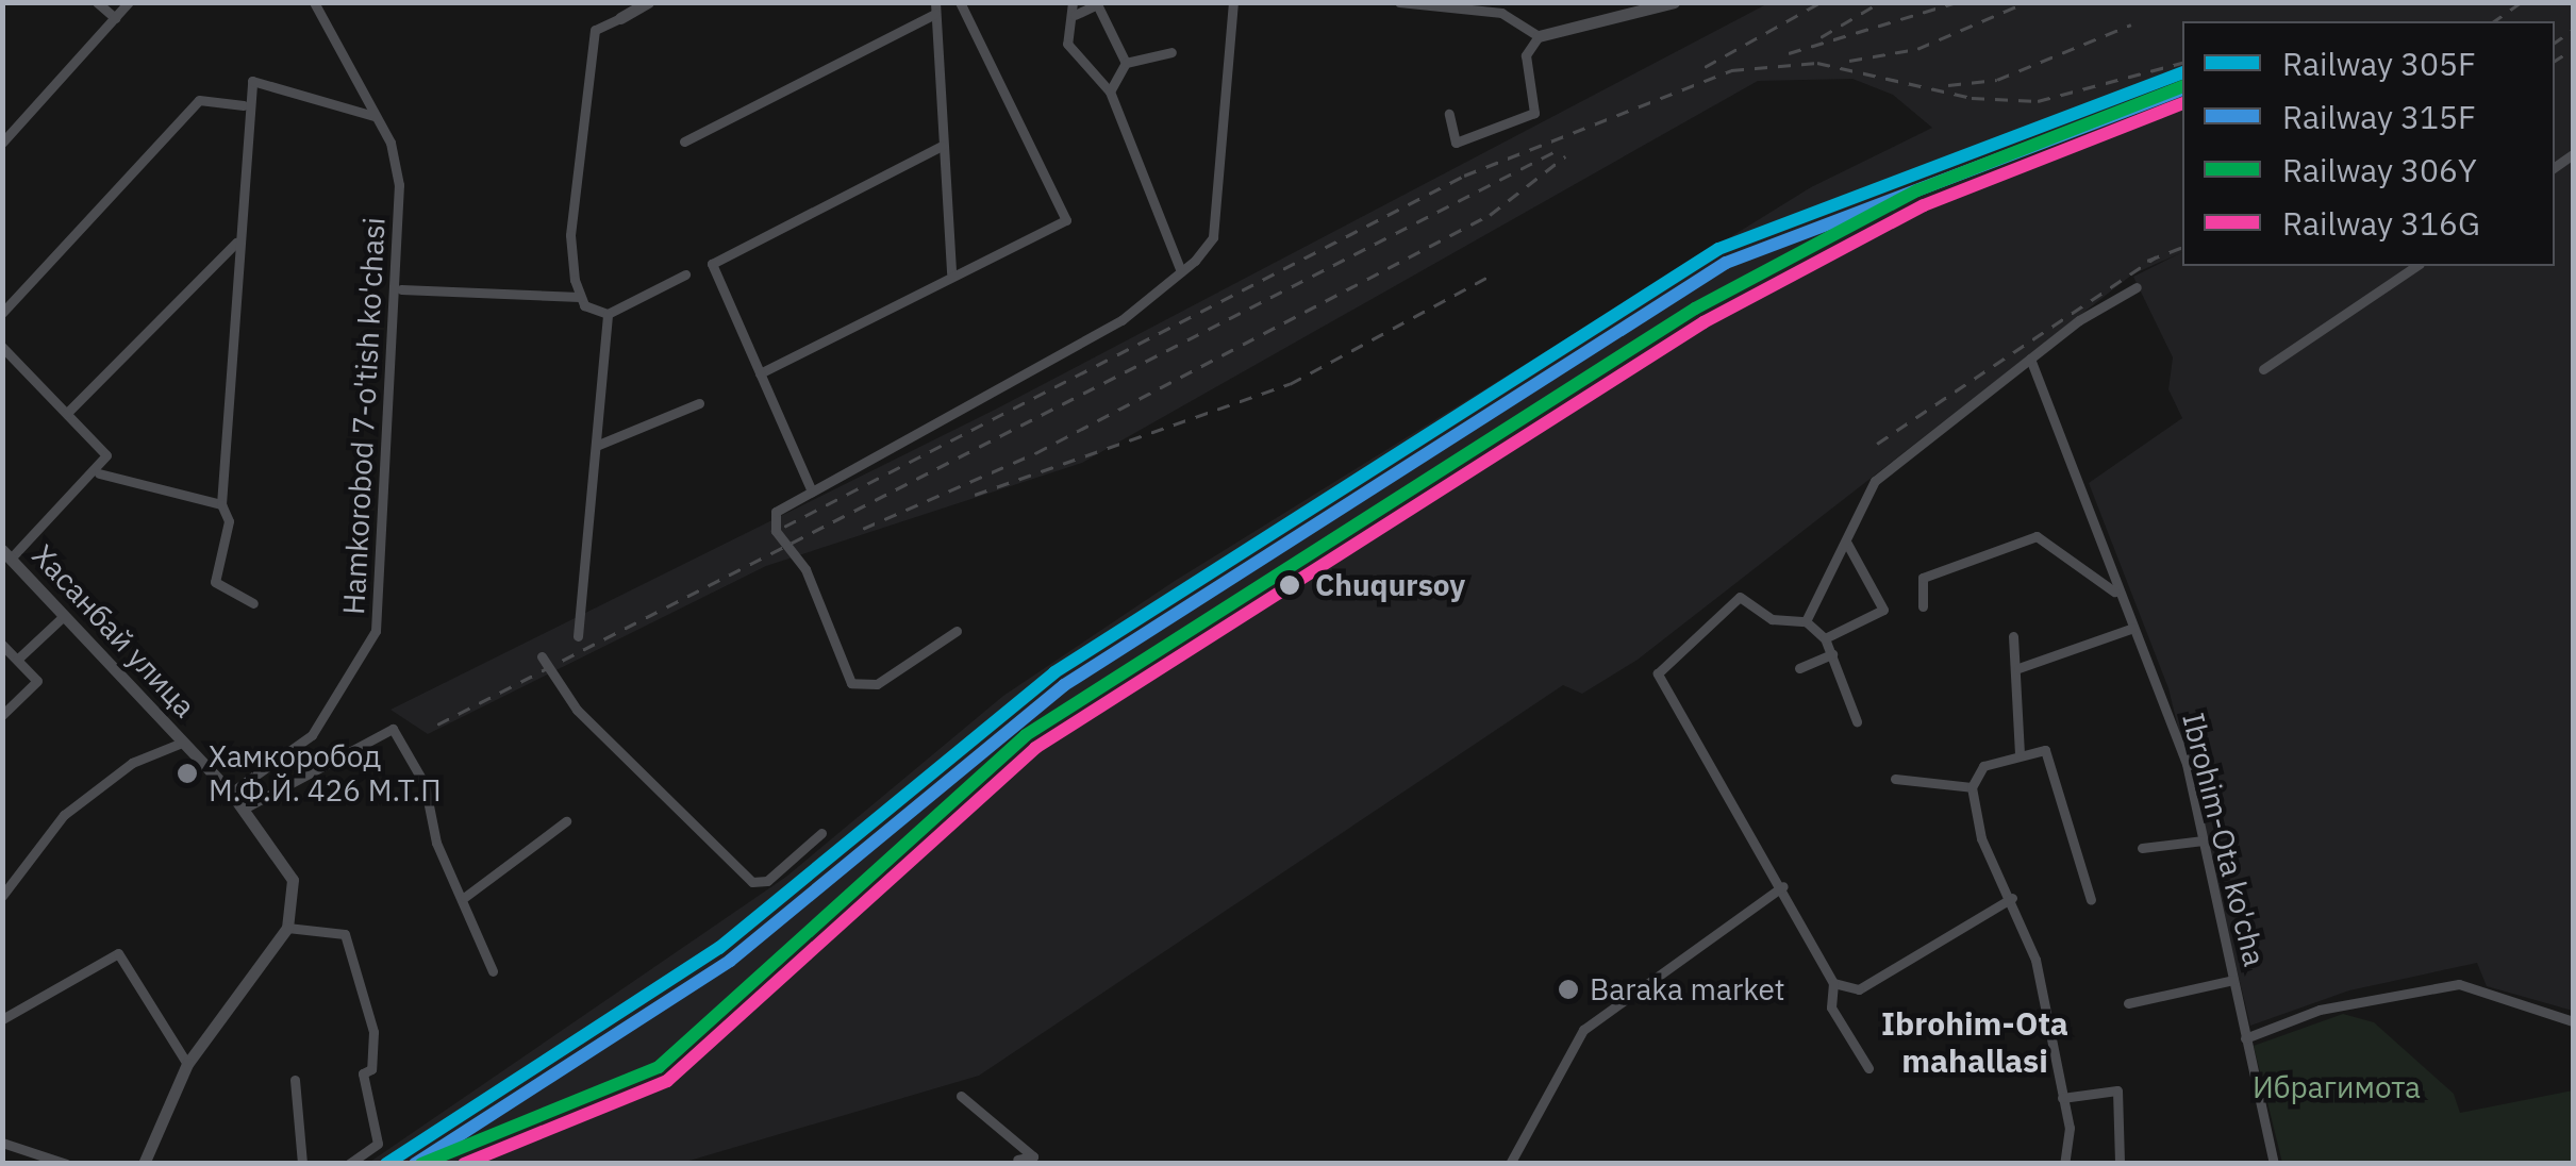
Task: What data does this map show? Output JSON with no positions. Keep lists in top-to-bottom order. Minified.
{"streets":{"street":["Hamkorobod 7-o'tish ko'chasi","Хасанбай улица","Ibrohim-Ota ko'cha"]},"crossings":[["Hamkorobod 7-o'tish ko'chasi","Хасанбай улица"]],"districts":["Ibrohim-Ota mahallasi"],"parks":["Ибрагимота"],"places":["Chuqursoy","Хамкоробод М.Ф.Й. 426 М.Т.П","Baraka market"],"lines":["rail line 305F","rail line 306Y","rail line 315F","rail line 316G"],"legend":["Railway 305F","Railway 315F","Railway 306Y","Railway 316G"]}
